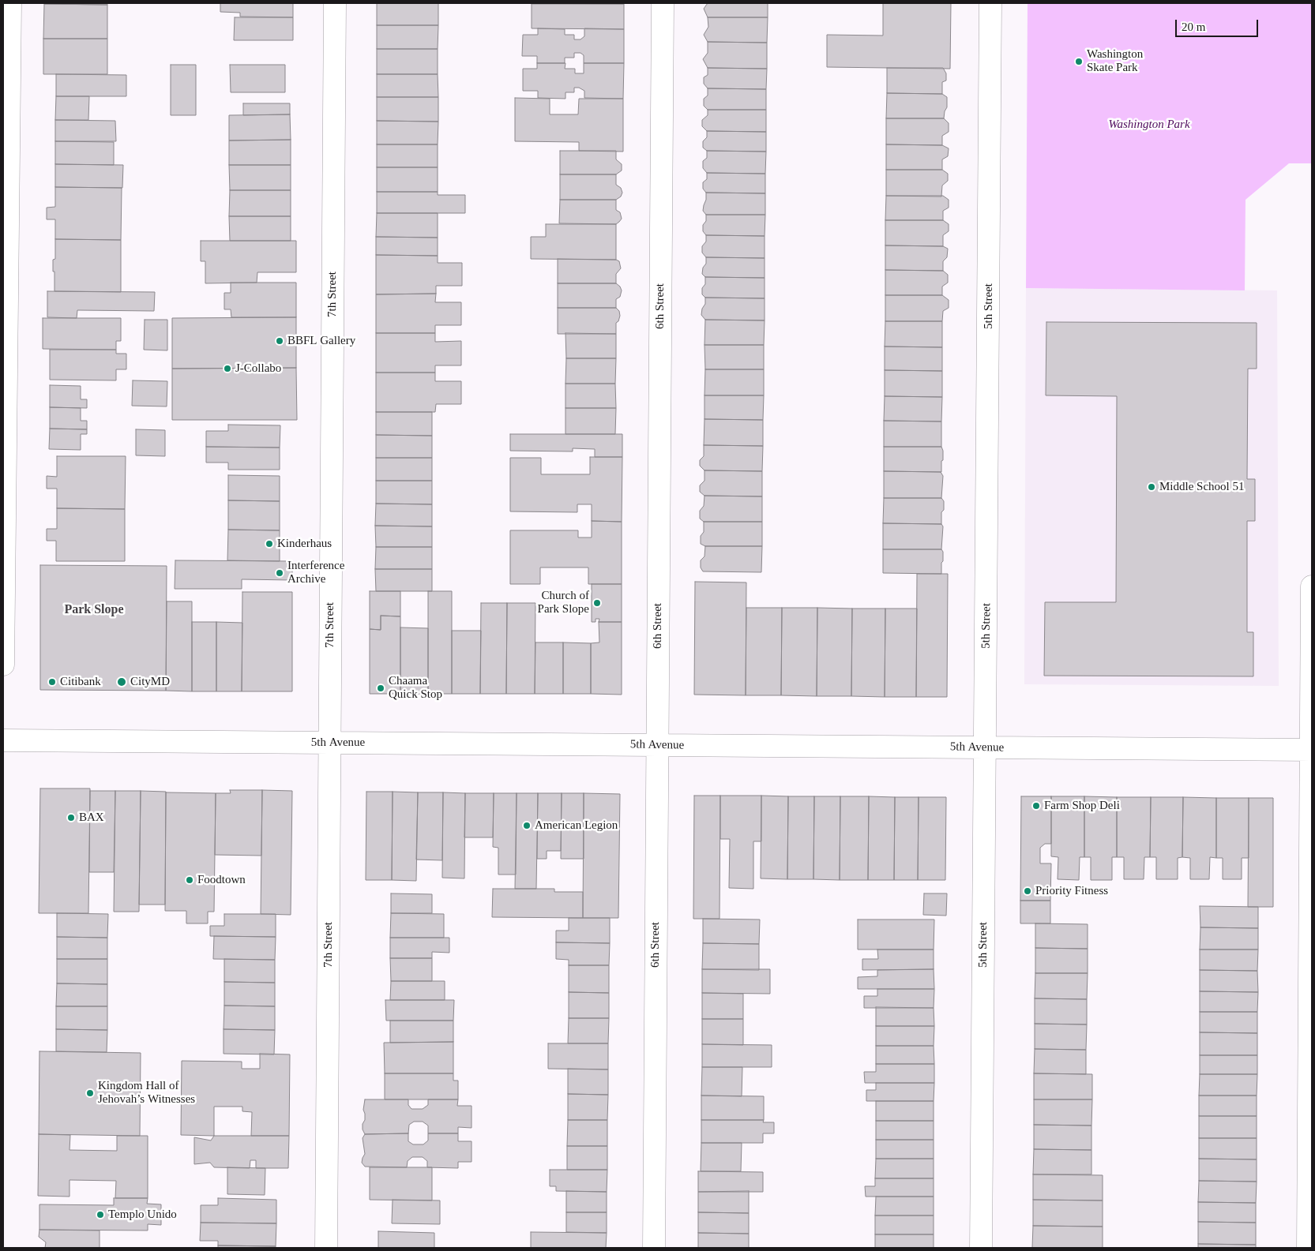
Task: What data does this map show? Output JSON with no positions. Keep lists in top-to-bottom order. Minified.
{"streets":{"street":["7th Street","6th Street","5th Street","5th Avenue"]},"crossings":[["7th Street","5th Avenue"],["6th Street","5th Avenue"],["5th Street","5th Avenue"]],"districts":["Park Slope"],"parks":["Washington Park"],"places":["Washington Skate Park","BBFL Gallery","J-Collabo","Middle School 51","Kinderhaus","Interference Archive","Church of Park Slope","Citibank","CityMD","Chaama Quick Stop","Farm Shop Deli","BAX","American Legion","Foodtown","Priority Fitness","Kingdom Hall of Jehovah’s Witnesses","Templo Unido"],"scale_bar":"20 m"}
